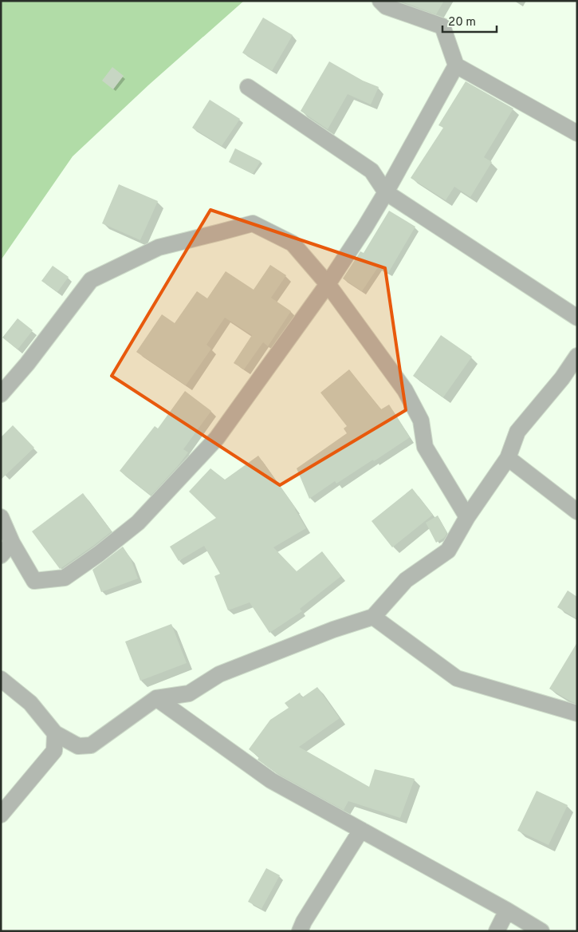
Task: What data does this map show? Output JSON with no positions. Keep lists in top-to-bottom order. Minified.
{"scale_bar":"20 m"}
